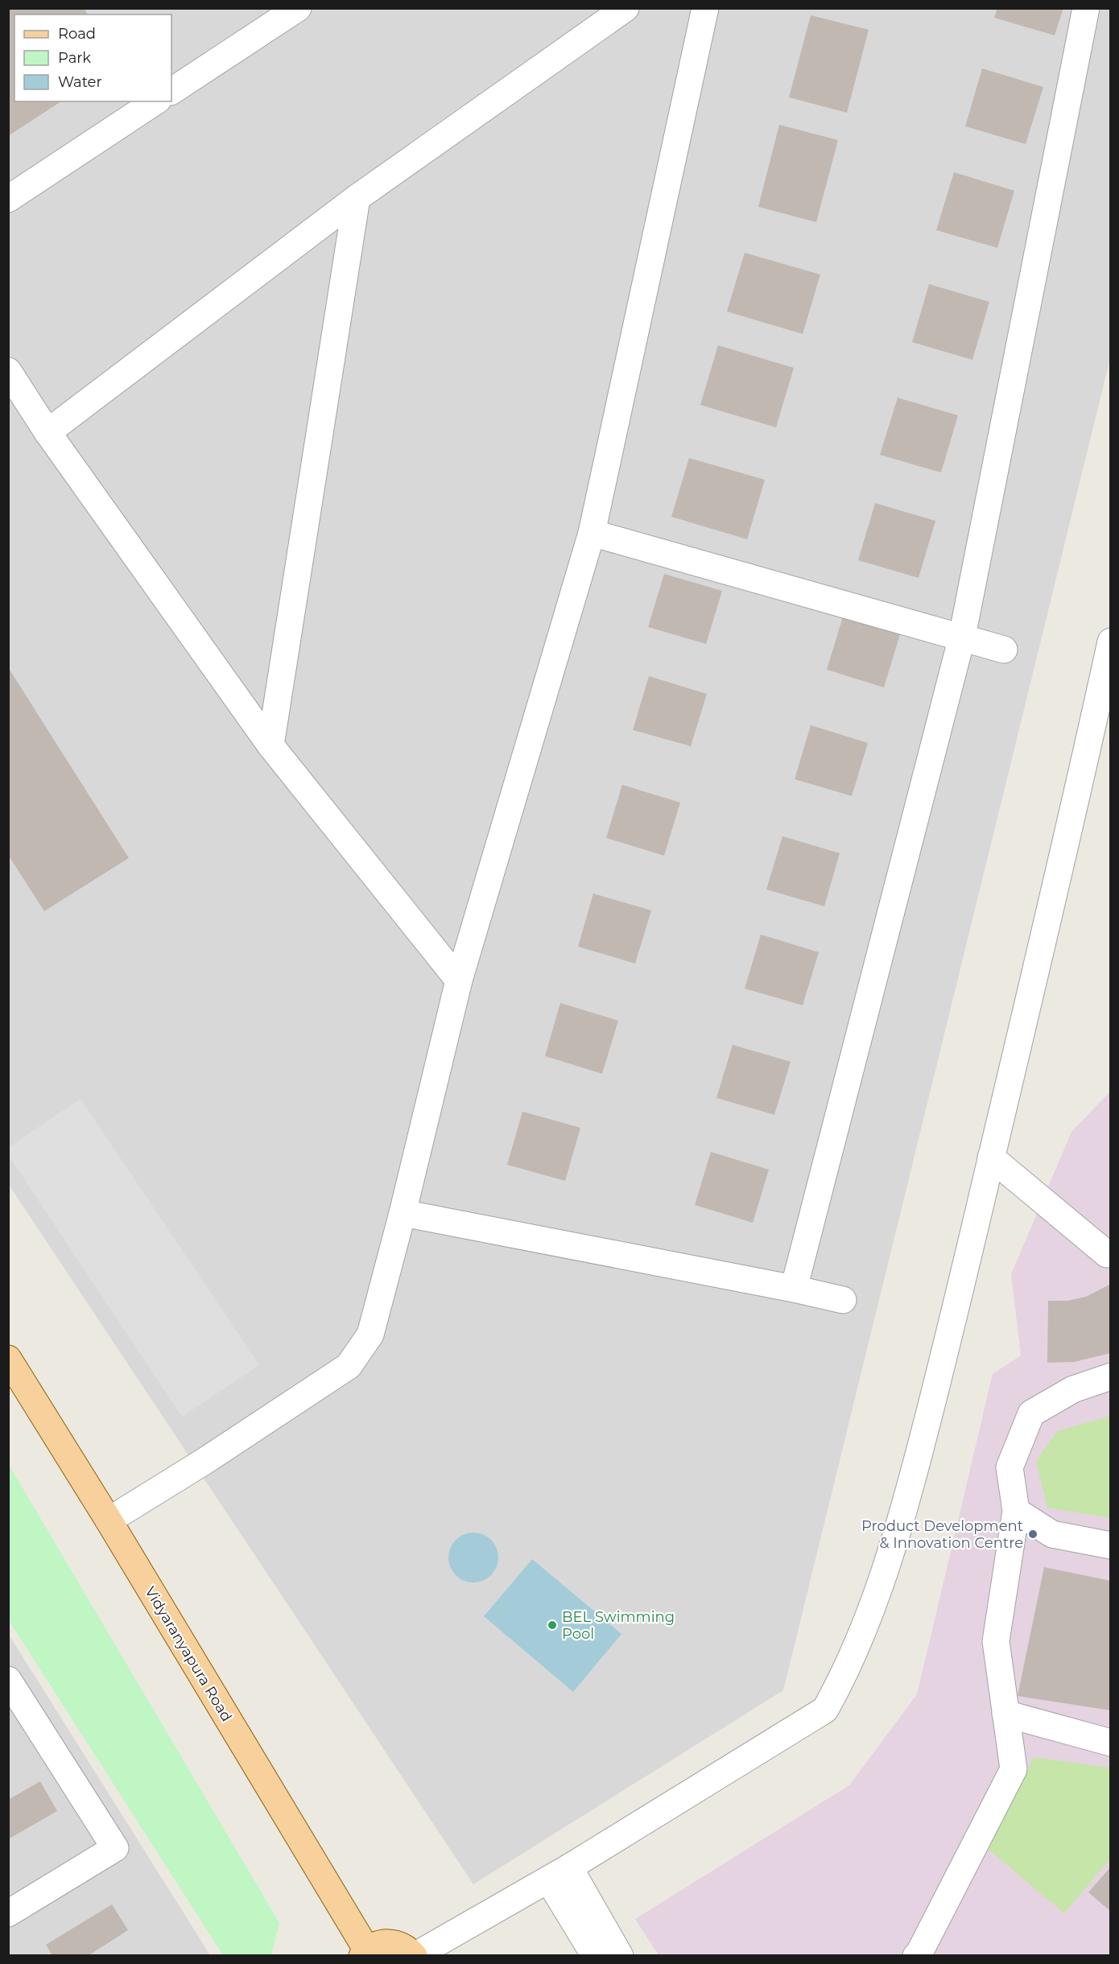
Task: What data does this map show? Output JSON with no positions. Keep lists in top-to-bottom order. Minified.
{"streets":{"main road":["Vidyaranyapura Road"]},"places":["Product Development & Innovation Centre","BEL Swimming Pool"],"legend":["Road","Park","Water"]}
